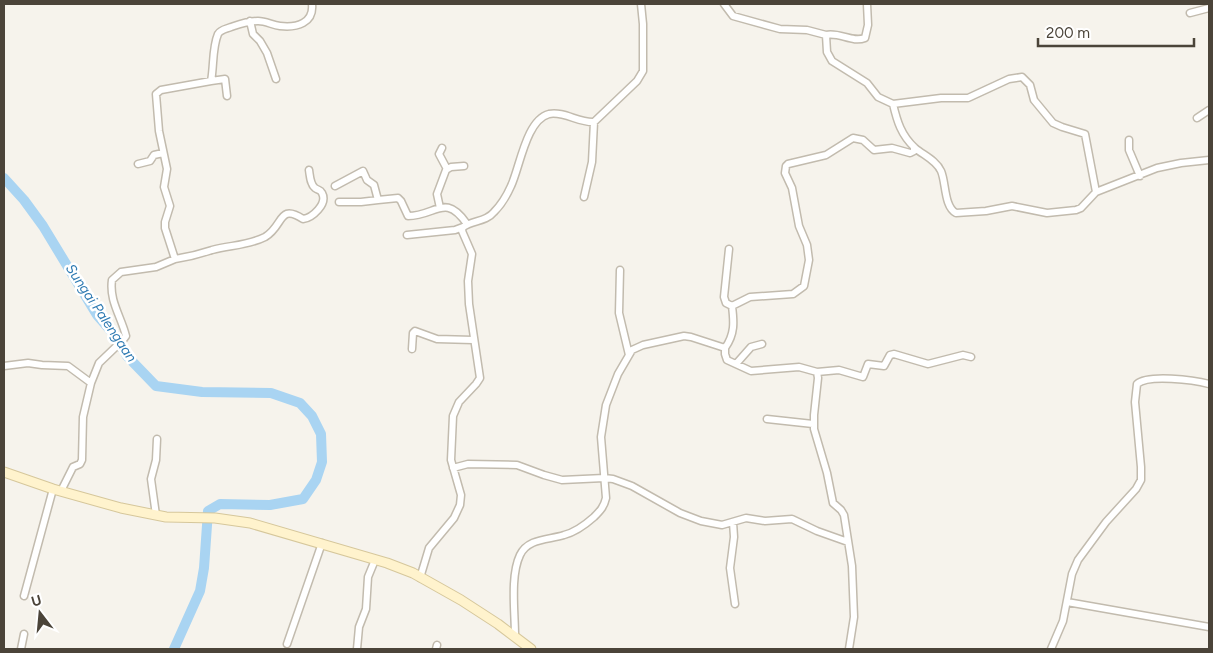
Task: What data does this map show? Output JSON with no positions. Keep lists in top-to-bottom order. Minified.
{"water":["Sungai Palengaan"],"scale_bar":"200 m","north":"top"}
